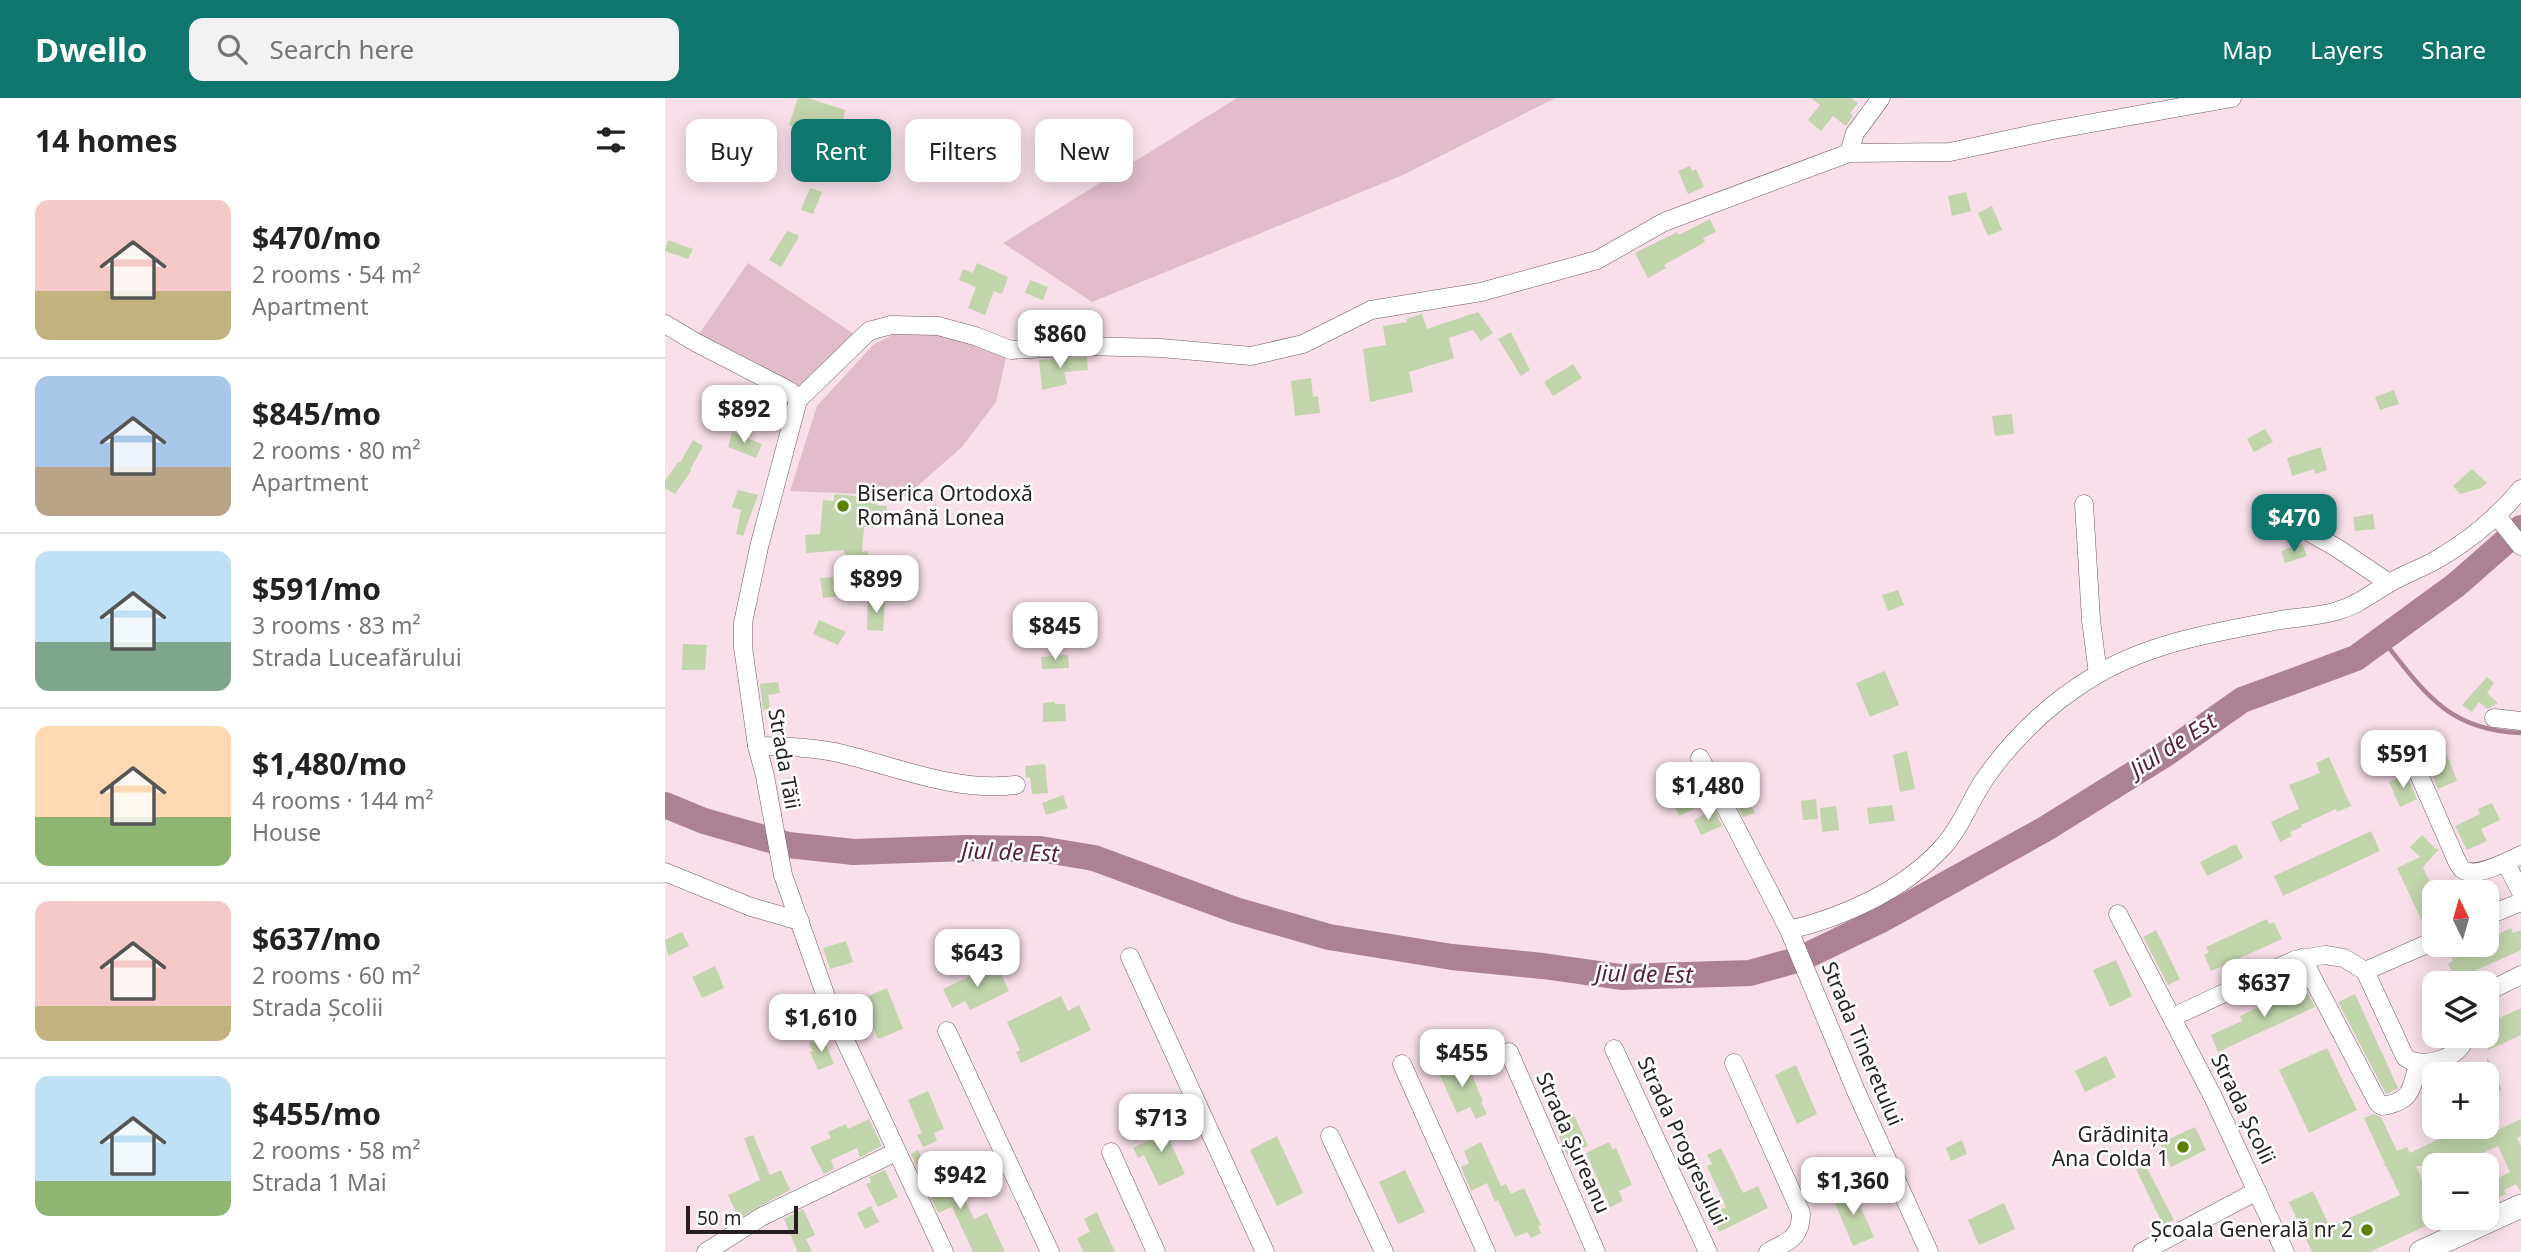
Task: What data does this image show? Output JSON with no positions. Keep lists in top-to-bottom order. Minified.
{"streets":{"street":["Strada Tăii","Strada Tineretului","Strada Școlii","Strada Progresului","Strada Șureanu"]},"water":["Jiul de Est"],"places":["Biserica Ortodoxă Română Lonea","Grădinița Ana Colda 1","Școala Generală nr 2"],"scale_bar":"50 m","north":"top","page":{"header":"Dwello","search":"Search here","nav":["Map","Layers","Share"],"heading":"14 homes","chip":["Buy","Rent","Filters","New"],"list":[{"name":"$470/mo","note":"2 rooms · 54 m² · Apartment"},{"name":"$845/mo","note":"2 rooms · 80 m² · Apartment"},{"name":"$591/mo","note":"3 rooms · 83 m² · Strada Luceafărului"},{"name":"$1,480/mo","note":"4 rooms · 144 m² · House"},{"name":"$637/mo","note":"2 rooms · 60 m² · Strada Școlii"},{"name":"$455/mo","note":"2 rooms · 58 m² · Strada 1 Mai"}],"price":["$860","$892","$470","$899","$845","$591","$1,480","$643","$637","$1,610","$455","$713","$942","$1,360"],"map_buttons":["+","−"],"scale":"50 m"}}
